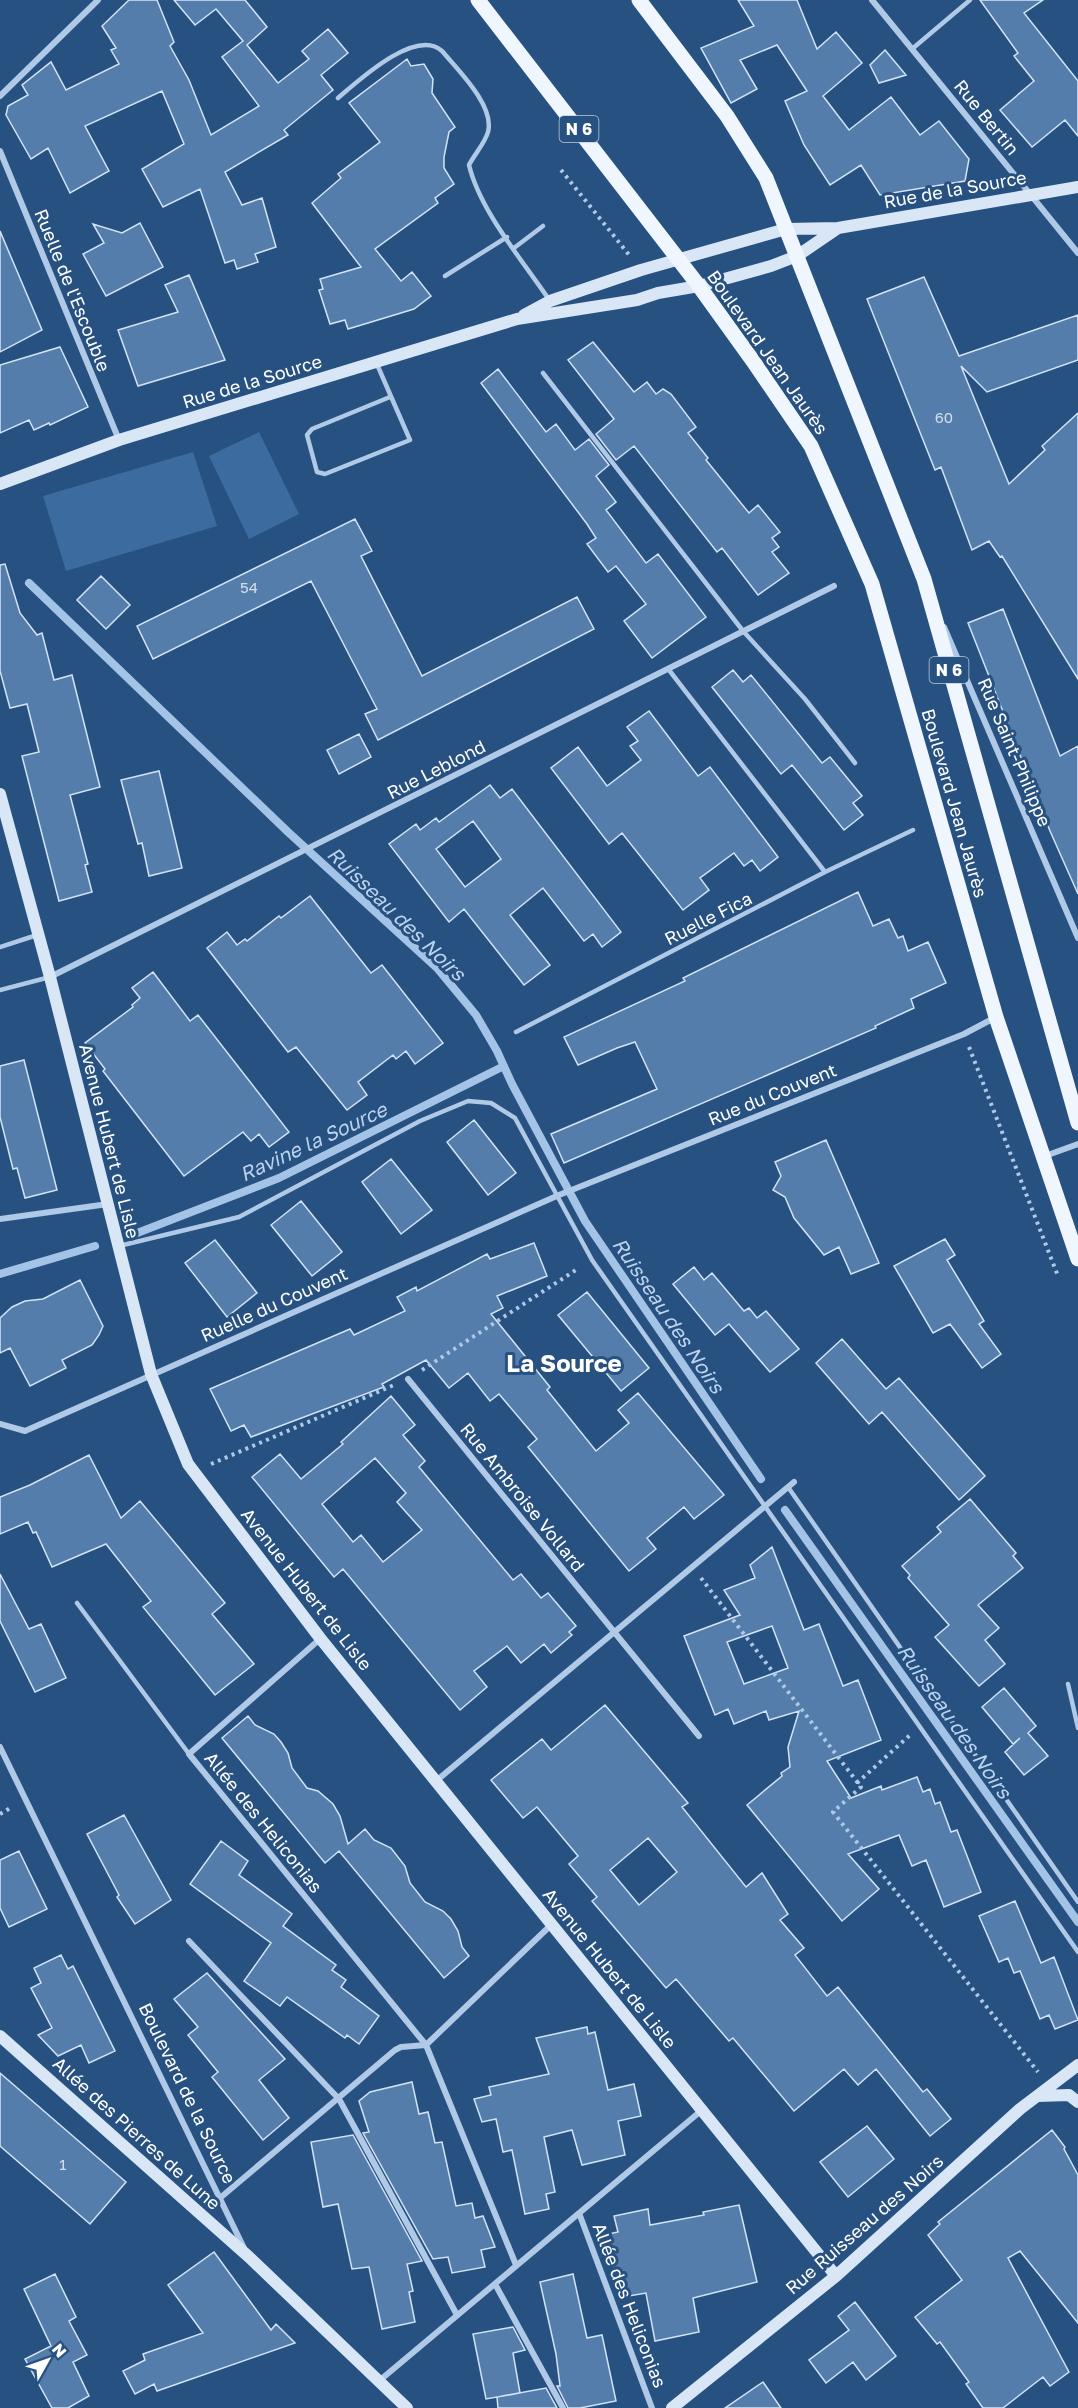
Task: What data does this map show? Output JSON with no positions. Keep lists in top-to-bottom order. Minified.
{"streets":{"main road":["N 6","Boulevard Jean Jaurès"],"street":["Rue Bertin","Rue de la Source","Ruelle de l'Escouble","Rue Saint-Philippe","Rue Leblond","Rue du Couvent","Avenue Hubert de Lisle","Ruelle du Couvent","Rue Ambroise Vollard","Allée des Heliconias","Boulevard de la Source","Allée des Pierres de Lune","Rue Ruisseau des Noirs"],"lane":["Ruelle Fica"]},"crossings":[["Rue Bertin","Rue de la Source"],["Rue de la Source","Ruelle de l'Escouble"],["Rue de la Source","Boulevard Jean Jaurès"],["Boulevard Jean Jaurès","Rue Saint-Philippe"],["Boulevard Jean Jaurès","Rue du Couvent"],["Rue Leblond","Avenue Hubert de Lisle"],["Rue du Couvent","Ruelle du Couvent"],["Avenue Hubert de Lisle","Ruelle du Couvent"],["Avenue Hubert de Lisle","Allée des Heliconias"],["Avenue Hubert de Lisle","Rue Ruisseau des Noirs"],["Allée des Heliconias","Boulevard de la Source"],["Boulevard de la Source","Allée des Pierres de Lune"]],"districts":["La Source"],"water":["Ruisseau des Noirs","Ravine la Source"],"house_numbers":["60","54","1"],"north":"top right"}
